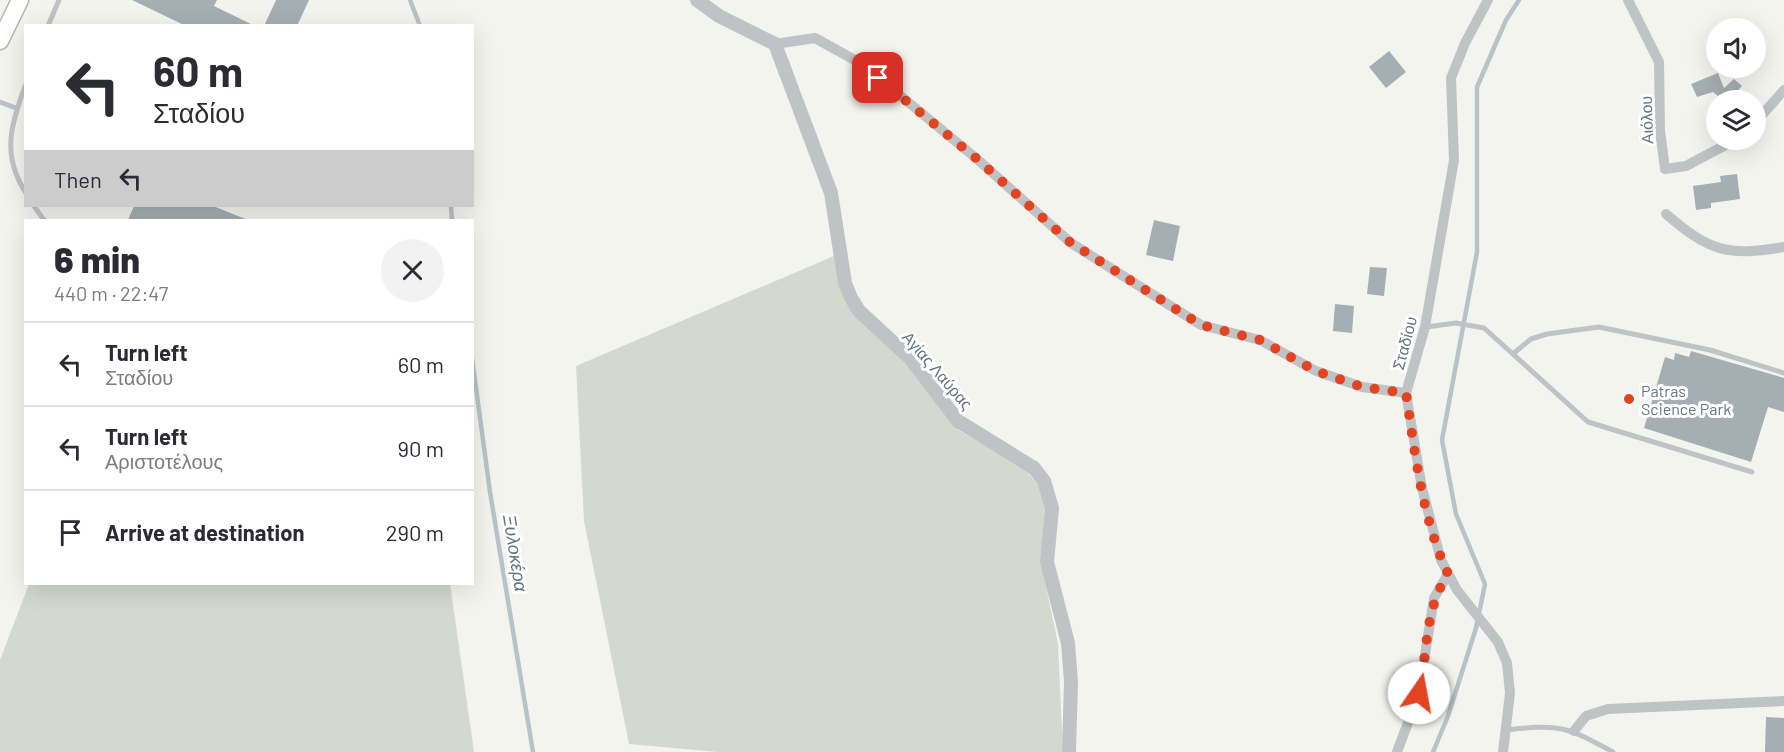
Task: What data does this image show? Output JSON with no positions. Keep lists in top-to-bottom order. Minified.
{"streets":{"street":["Αιόλου","Σταδίου","Αγίας Λαύρας"]},"water":["Ξυλοκέρα"],"places":["Patras Science Park"],"page":{"turn":["60 m","Σταδίου"],"then":"Then","heading":["6 min","440 m · 22:47"],"list":[{"name":"Turn left","note":"Σταδίου","value":"60 m"},{"name":"Turn left","note":"Αριστοτέλους","value":"90 m"},{"name":"Arrive at destination","value":"290 m"}]}}
